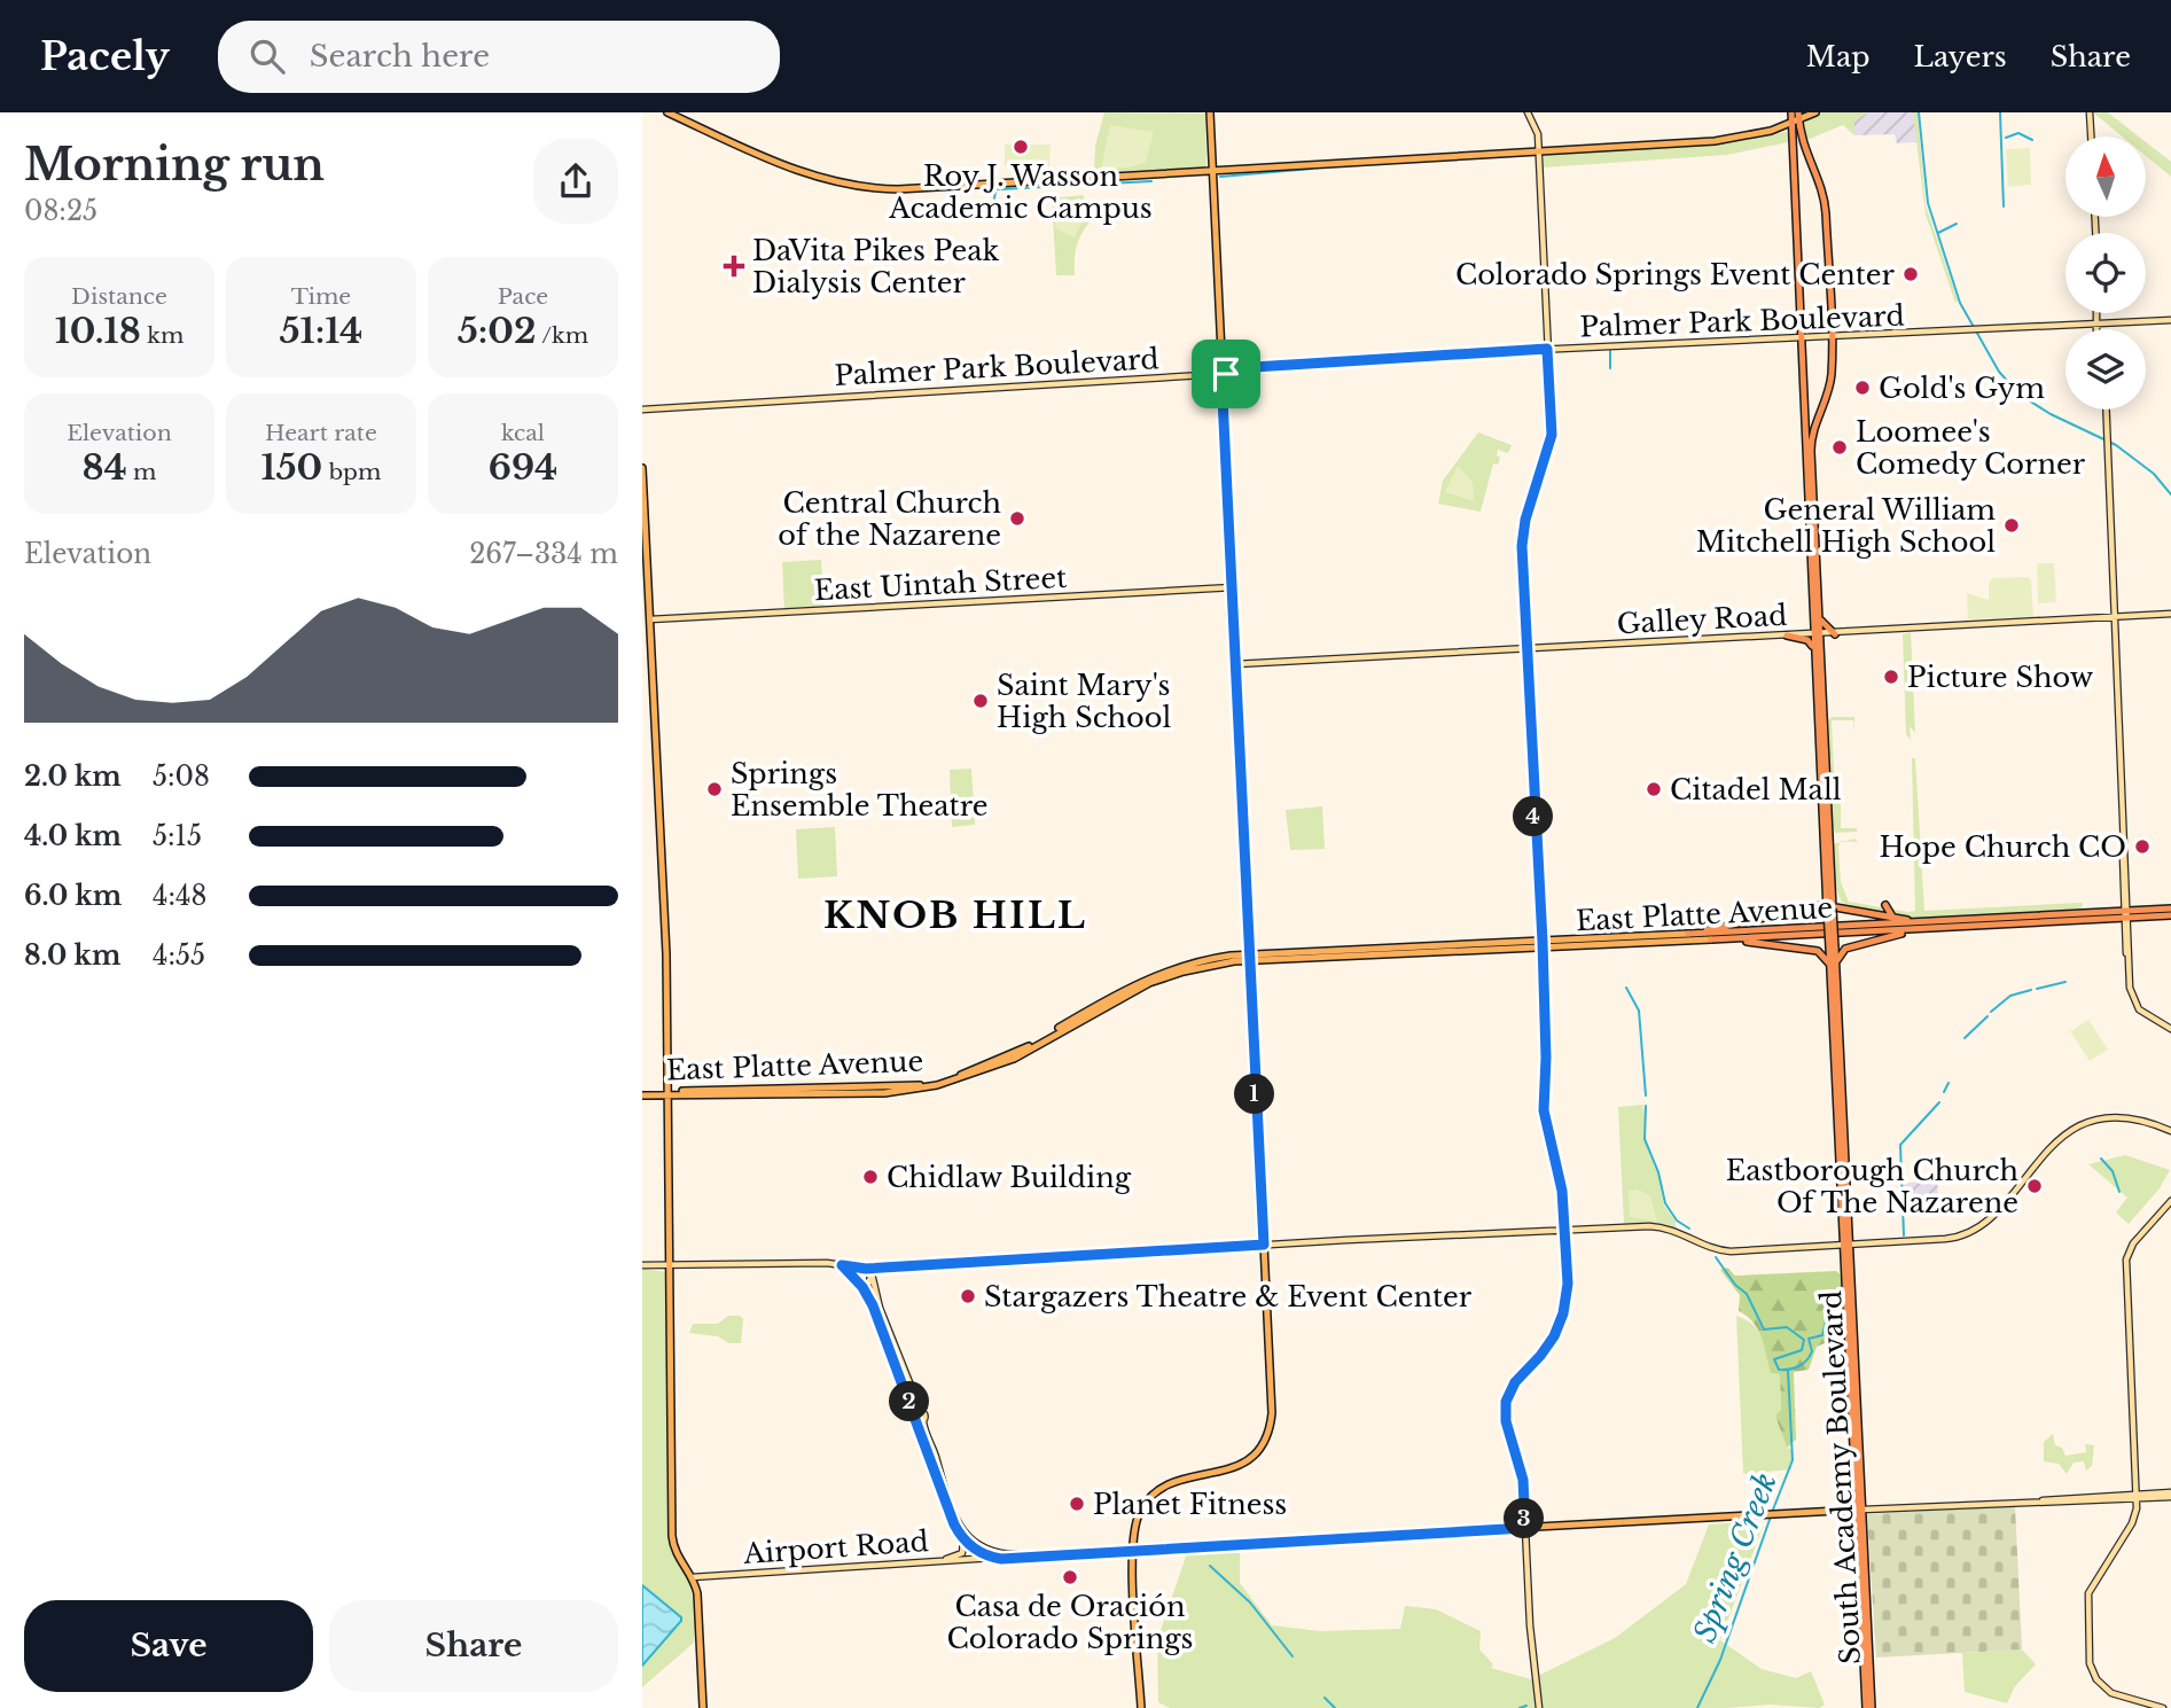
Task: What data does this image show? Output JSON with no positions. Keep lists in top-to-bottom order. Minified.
{"streets":{"highway":["East Platte Avenue","South Academy Boulevard"],"main road":["Palmer Park Boulevard","East Uintah Street","Galley Road","Airport Road"]},"crossings":[["South Academy Boulevard","Airport Road"]],"districts":["KNOB HILL"],"water":["Spring Creek"],"places":{"other":["Roy J. Wasson Academic Campus","Colorado Springs Event Center","Gold's Gym","Loomee's Comedy Corner","Central Church of the Nazarene","General William Mitchell High School","Picture Show","Saint Mary's High School","Springs Ensemble Theatre","Citadel Mall","Hope Church CO","Chidlaw Building","Eastborough Church Of The Nazarene","Stargazers Theatre & Event Center","Planet Fitness","Casa de Oración Colorado Springs"],"health":["DaVita Pikes Peak Dialysis Center"]},"north":"top","page":{"header":"Pacely","search":"Search here","nav":["Map","Layers","Share"],"heading":["Morning run","08:25"],"stats":[["Distance","10.18 km"],["Time","51:14"],["Pace","5:02 /km"],["Elevation","84 m"],["Heart rate","150 bpm"],["kcal","694"]],"chart":["Elevation","267–334 m"],"list":[{"name":"2.0 km","note":"5:08"},{"name":"4.0 km","note":"5:15"},{"name":"6.0 km","note":"4:48"},{"name":"8.0 km","note":"4:55"}],"pins":["4","1","2","3"],"buttons":["Save","Share"]}}
